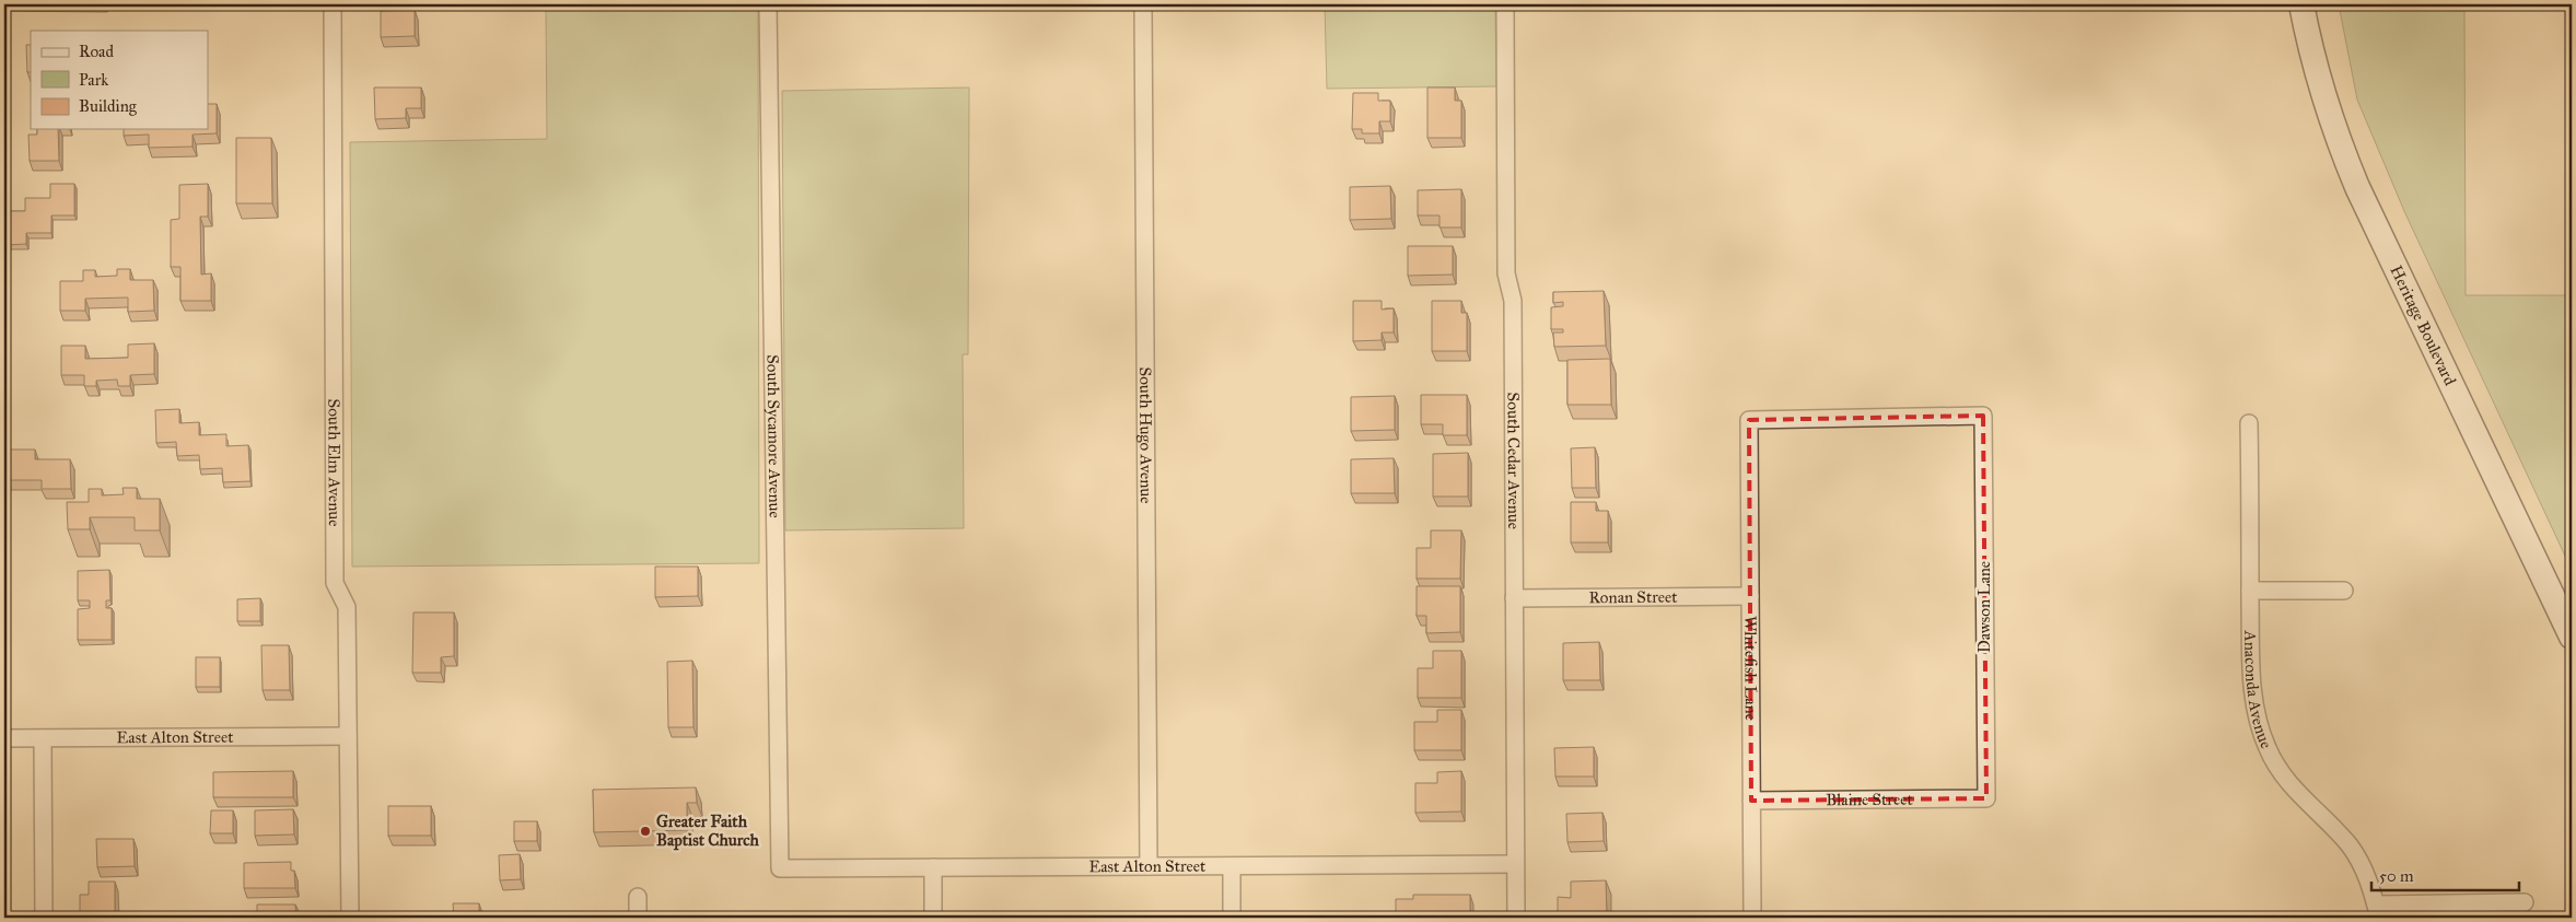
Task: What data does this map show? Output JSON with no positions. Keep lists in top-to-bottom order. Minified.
{"streets":{"main road":["Heritage Boulevard"],"street":["South Hugo Avenue","South Sycamore Avenue","South Cedar Avenue","South Elm Avenue","Ronan Street","Dawson Lane","Whitefish Lane","Anaconda Avenue","East Alton Street","Blaine Street"]},"crossings":[["South Hugo Avenue","East Alton Street"],["South Sycamore Avenue","East Alton Street"],["South Cedar Avenue","Ronan Street"],["South Cedar Avenue","East Alton Street"],["South Elm Avenue","East Alton Street"],["Ronan Street","Whitefish Lane"],["Dawson Lane","Whitefish Lane"],["Dawson Lane","Blaine Street"],["Whitefish Lane","Blaine Street"]],"places":["Greater Faith Baptist Church"],"legend":["Road","Park","Building"],"scale_bar":"50 m"}
